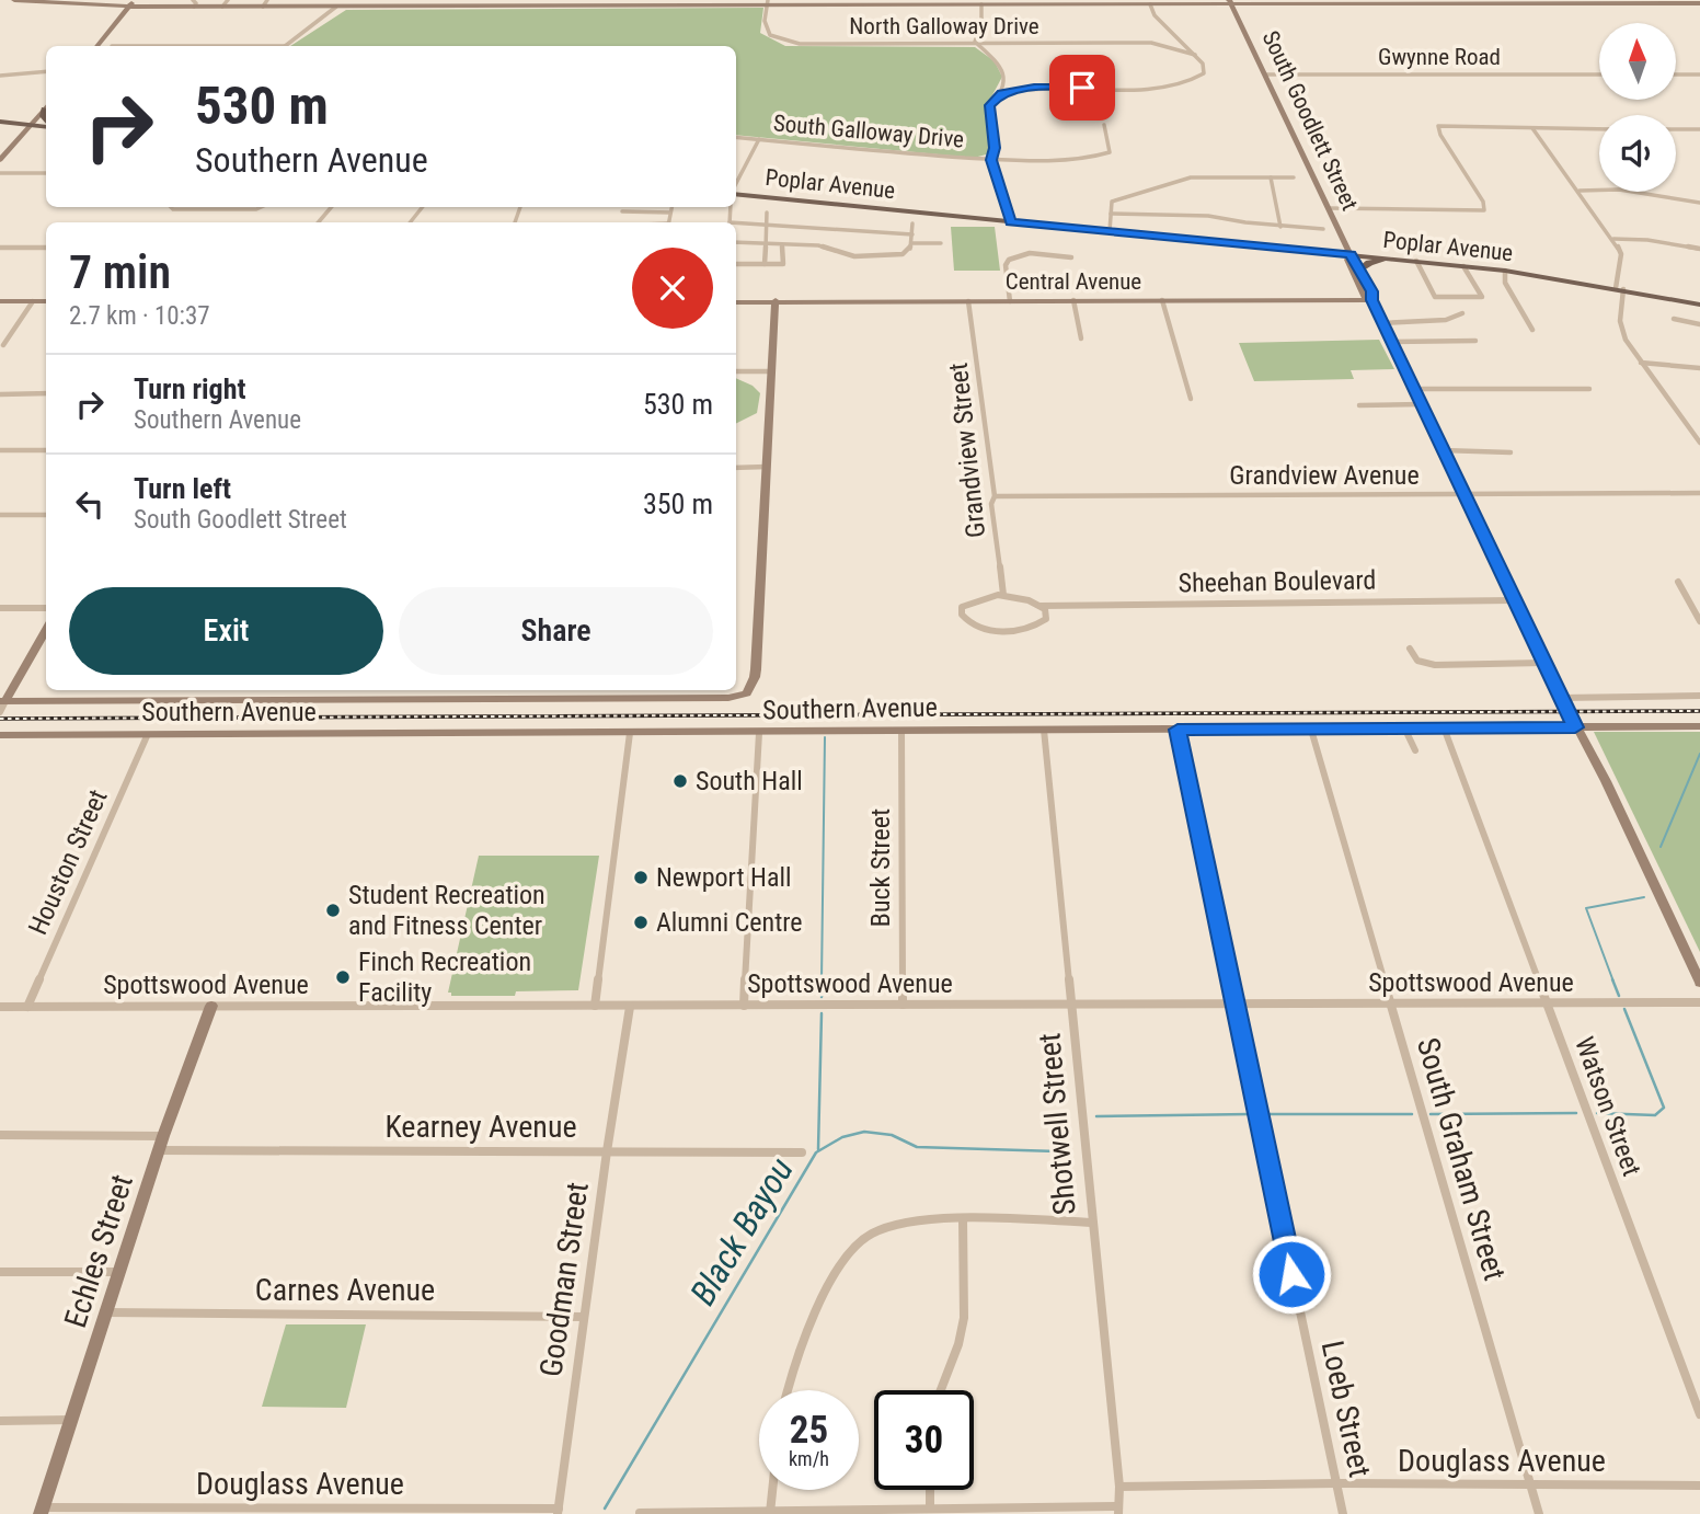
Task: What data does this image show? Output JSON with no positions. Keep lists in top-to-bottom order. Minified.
{"streets":{"main road":["South Goodlett Street","Poplar Avenue","Central Avenue","Southern Avenue","Echles Street"],"street":["North Galloway Drive","Gwynne Road","South Galloway Drive","Grandview Street","Grandview Avenue","Sheehan Boulevard","Houston Street","Buck Street","Spottswood Avenue","Watson Street","Shotwell Street","Kearney Avenue","South Graham Street","Goodman Street","Carnes Avenue","Loeb Street","Douglass Avenue"]},"crossings":[["Gwynne Road","South Goodlett Street"],["South Goodlett Street","Poplar Avenue"],["South Goodlett Street","Central Avenue"],["South Goodlett Street","Grandview Avenue"],["South Goodlett Street","Sheehan Boulevard"],["South Goodlett Street","Southern Avenue"],["Central Avenue","Grandview Street"],["Grandview Street","Grandview Avenue"],["Grandview Street","Sheehan Boulevard"],["Southern Avenue","Houston Street"],["Southern Avenue","Buck Street"],["Southern Avenue","Watson Street"],["Southern Avenue","Shotwell Street"],["Southern Avenue","South Graham Street"],["Southern Avenue","Loeb Street"],["Houston Street","Spottswood Avenue"],["Buck Street","Spottswood Avenue"],["Spottswood Avenue","Watson Street"],["Spottswood Avenue","Shotwell Street"],["Spottswood Avenue","South Graham Street"],["Spottswood Avenue","Echles Street"],["Spottswood Avenue","Goodman Street"],["Spottswood Avenue","Loeb Street"],["Shotwell Street","Douglass Avenue"],["Kearney Avenue","Echles Street"],["Kearney Avenue","Goodman Street"],["South Graham Street","Douglass Avenue"],["Echles Street","Carnes Avenue"],["Echles Street","Douglass Avenue"],["Goodman Street","Carnes Avenue"],["Goodman Street","Douglass Avenue"],["Loeb Street","Douglass Avenue"]],"water":["Black Bayou"],"places":["South Hall","Newport Hall","Student Recreation and Fitness Center","Alumni Centre","Finch Recreation Facility"],"north":"top","page":{"turn":["530 m","Southern Avenue"],"heading":["7 min","2.7 km · 10:37"],"list":[{"name":"Turn right","note":"Southern Avenue","value":"530 m"},{"name":"Turn left","note":"South Goodlett Street","value":"350 m"}],"buttons":["Exit","Share"],"speed":"25 km/h","limit":"30"}}
